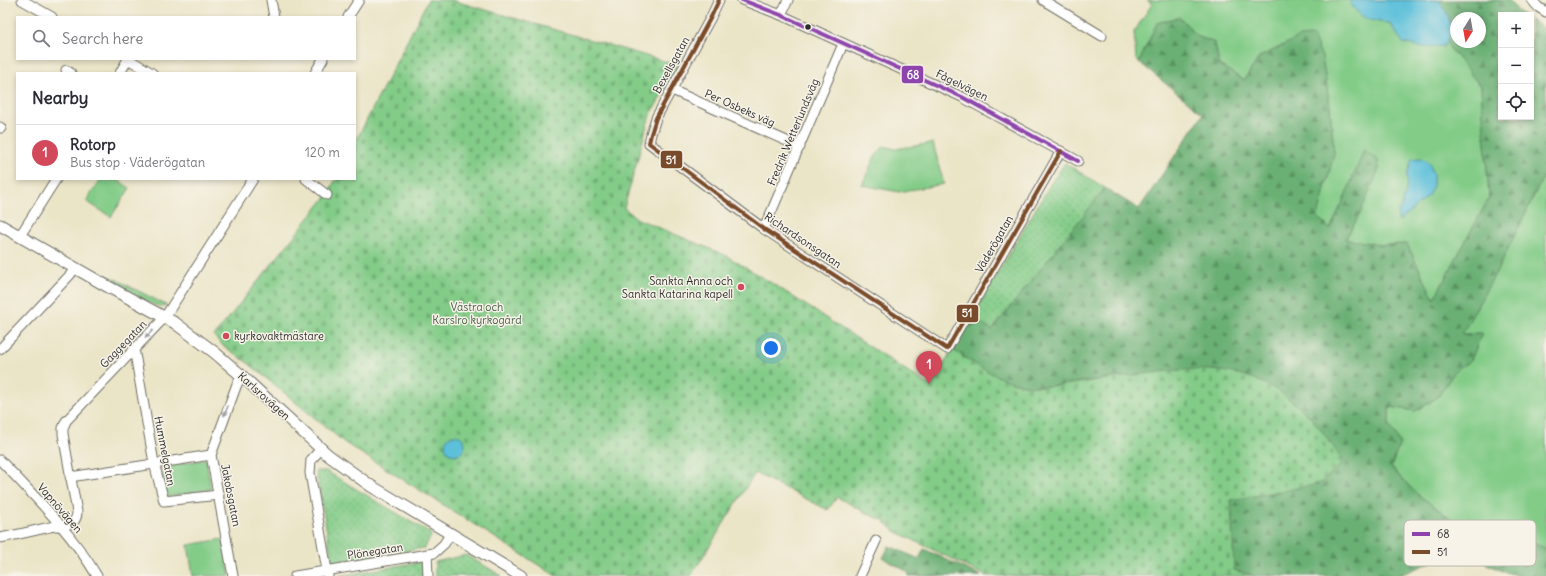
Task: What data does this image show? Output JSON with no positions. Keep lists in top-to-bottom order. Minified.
{"streets":{"street":["Bexellsgatan","Fågelvägen","Per Osbeks väg","Fredrik Wetterlundsväg","Richardsonsgatan","Väderögatan","Gaggegatan","Karlsrovägen","Hummelgatan","Jakobsgatan","Vapnövägen","Plönegatan"]},"crossings":[["Bexellsgatan","Per Osbeks väg"],["Bexellsgatan","Richardsonsgatan"],["Fågelvägen","Fredrik Wetterlundsväg"],["Fågelvägen","Väderögatan"],["Per Osbeks väg","Fredrik Wetterlundsväg"],["Fredrik Wetterlundsväg","Richardsonsgatan"],["Richardsonsgatan","Väderögatan"],["Gaggegatan","Karlsrovägen"],["Gaggegatan","Hummelgatan"],["Gaggegatan","Vapnövägen"],["Karlsrovägen","Jakobsgatan"],["Karlsrovägen","Plönegatan"],["Hummelgatan","Jakobsgatan"]],"one_way":["Jakobsgatan"],"parks":["Västra och Karslro kyrkogård"],"places":["Sankta Anna och Sankta Katarina kapell","kyrkovaktmästare"],"lines":["transit line 68","transit line 51"],"legend":["68","51"],"north":"bottom","page":{"map_buttons":["+","−"],"search":"Search here","heading":"Nearby","list":[{"mark":"1","name":"Rotorp","note":"Bus stop · Väderögatan","value":"120 m"}],"pins":"1"}}
